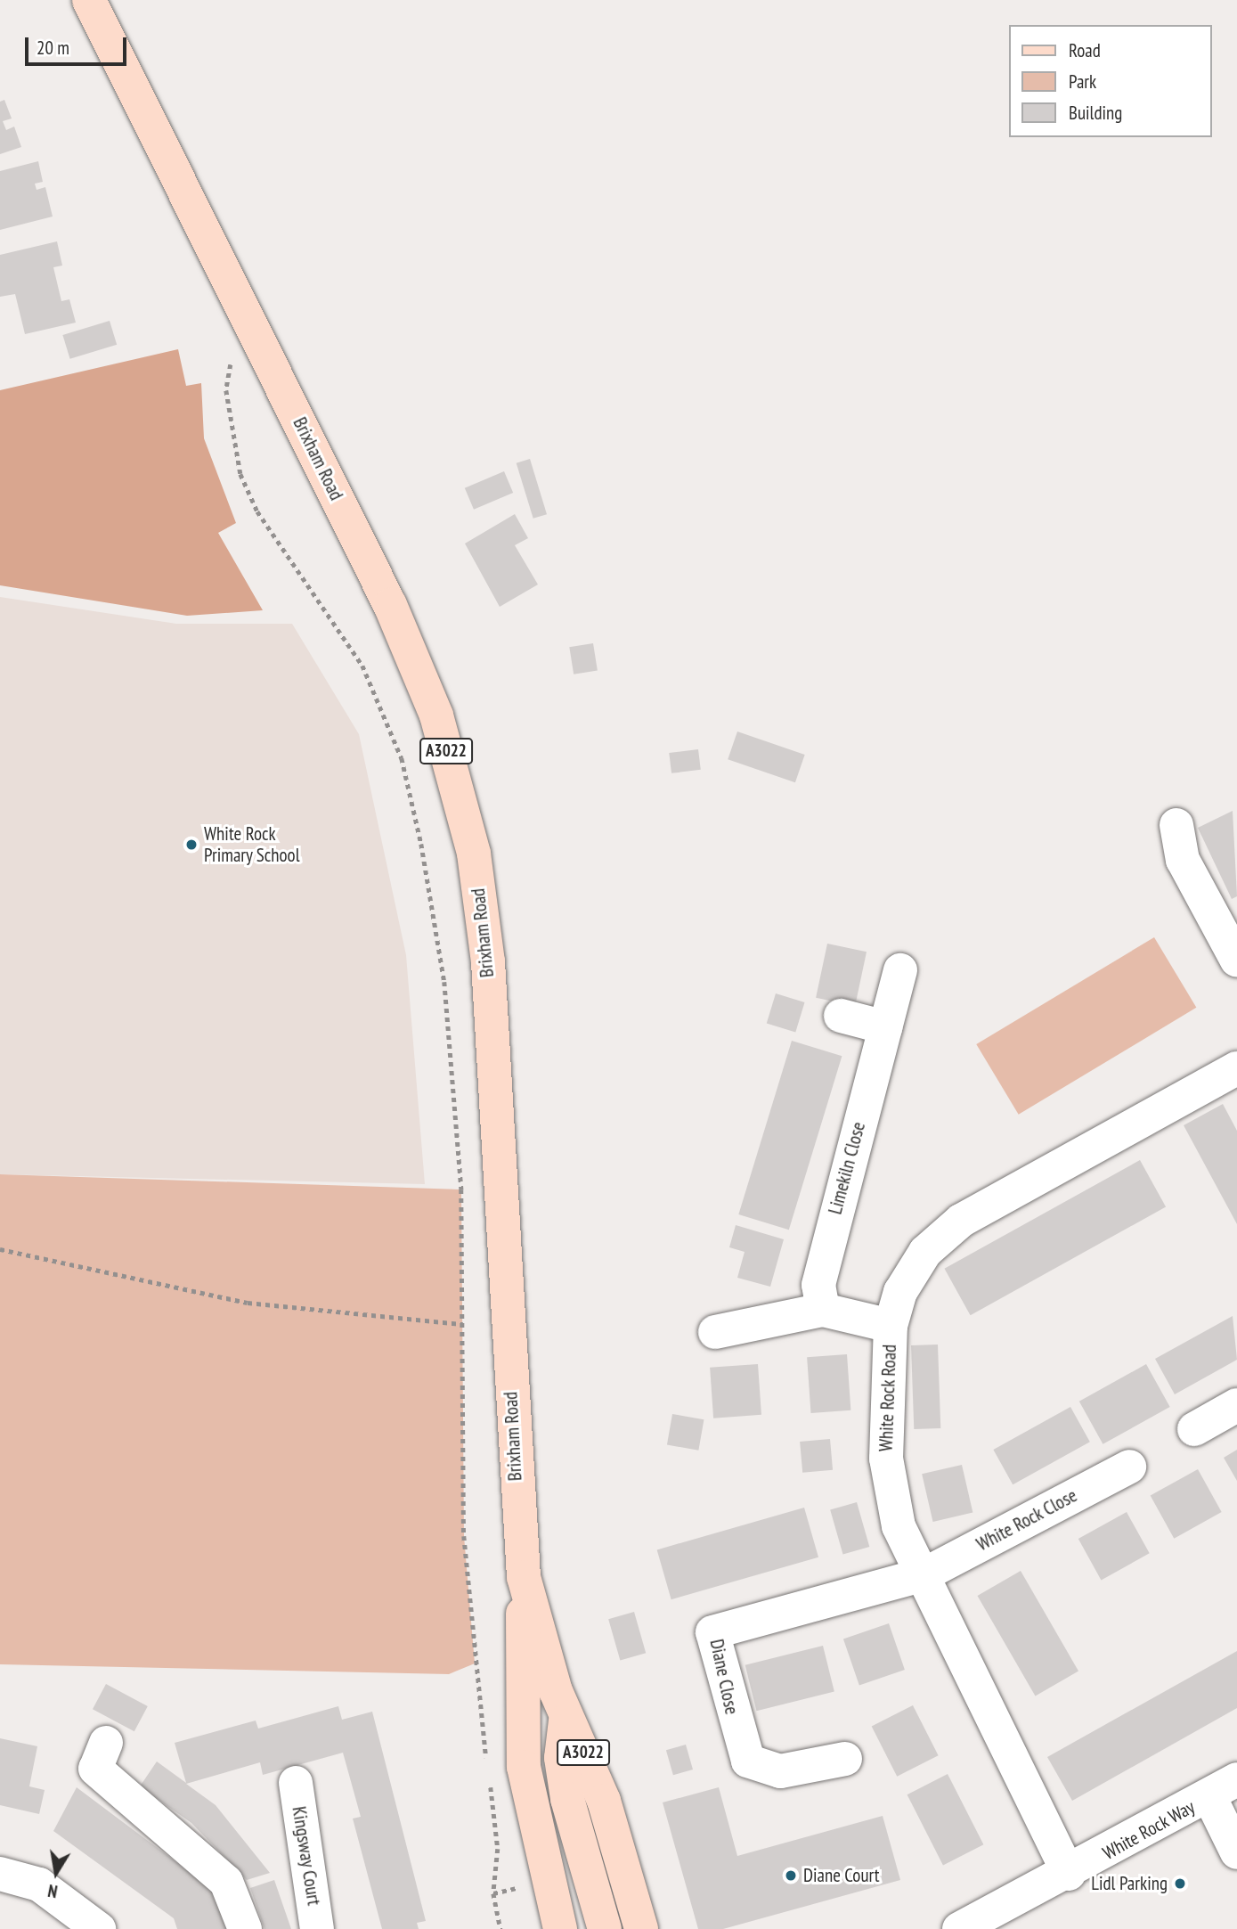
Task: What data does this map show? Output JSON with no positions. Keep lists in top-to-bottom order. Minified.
{"streets":{"main road":["Brixham Road","A3022"],"street":["Limekiln Close","White Rock Road","White Rock Close","Diane Close","White Rock Way","Kingsway Court"]},"crossings":[["Brixham Road","A3022"],["White Rock Road","White Rock Close"],["White Rock Road","Diane Close"],["White Rock Road","White Rock Way"],["White Rock Close","Diane Close"]],"places":["White Rock Primary School","Diane Court","Lidl Parking"],"legend":["Road","Park","Building"],"scale_bar":"20 m","north":"bottom"}
